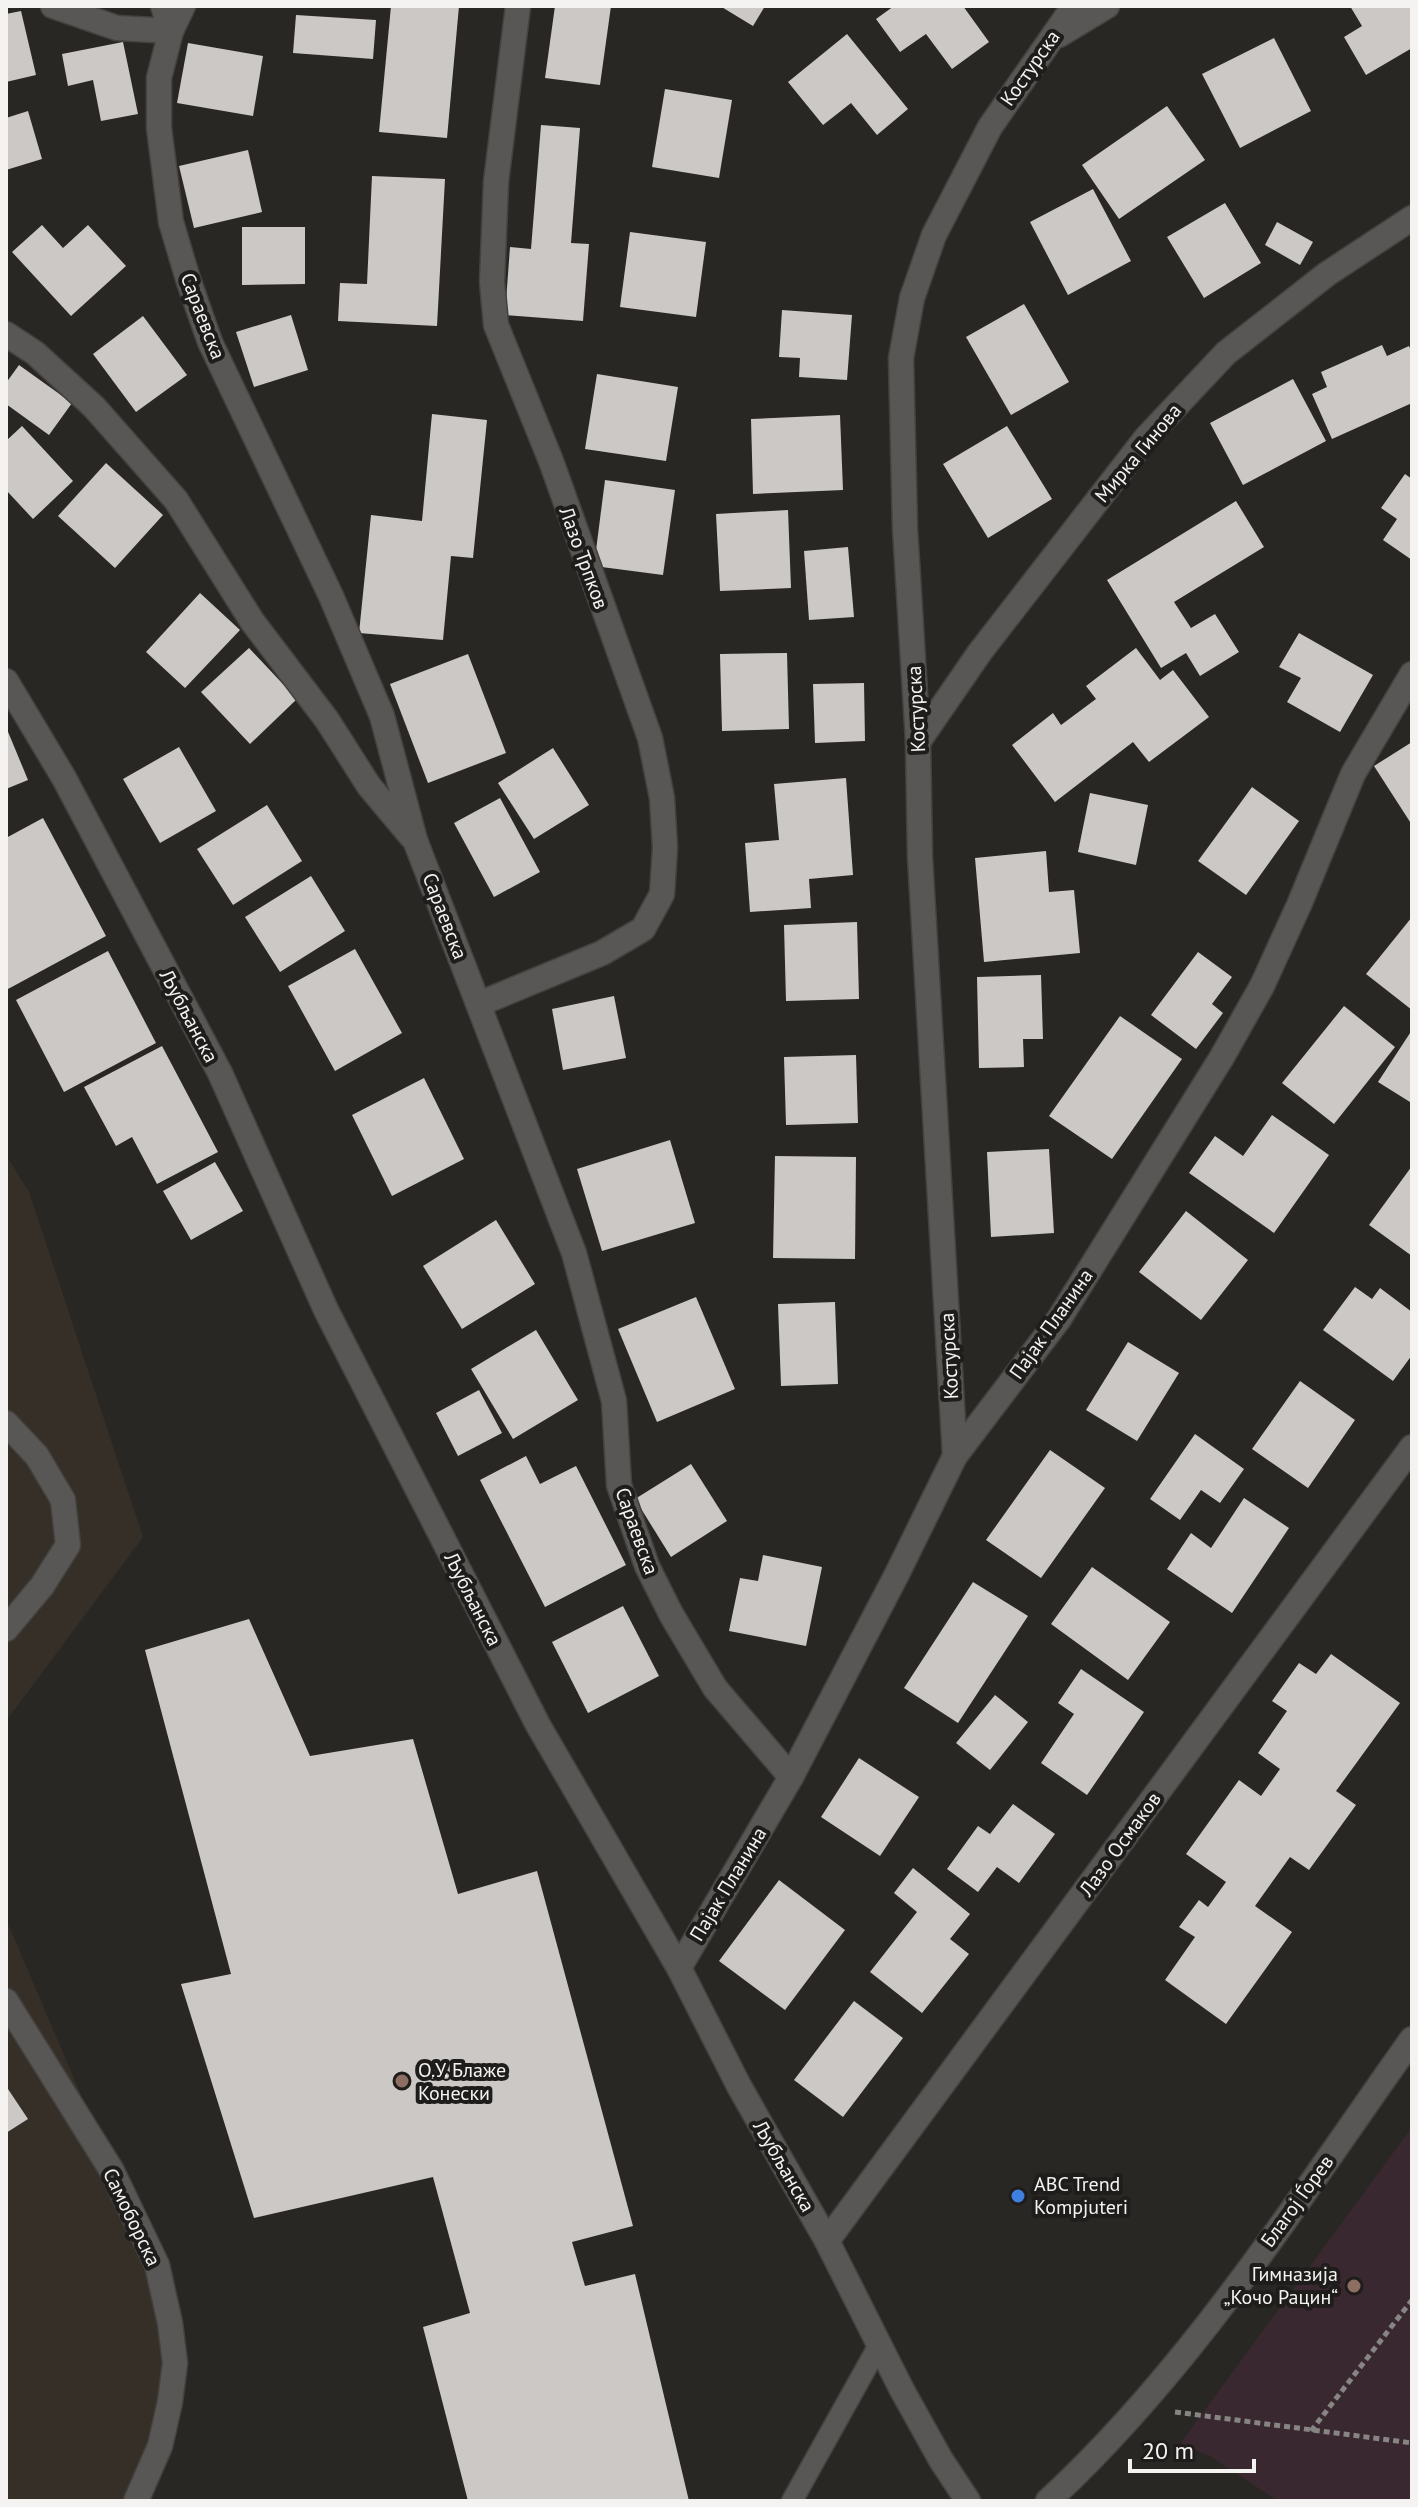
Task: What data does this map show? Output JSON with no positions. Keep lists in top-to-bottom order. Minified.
{"streets":{"street":["Костурска","Сараевска","Мирка Гинова","Лазо Трпков","Љубљанска","Пајак Планина","Лазо Осмаков","Благој Ѓорев","Самоборска"]},"crossings":[["Костурска","Мирка Гинова"],["Костурска","Пајак Планина"],["Сараевска","Лазо Трпков"],["Сараевска","Пајак Планина"],["Љубљанска","Пајак Планина"],["Љубљанска","Лазо Осмаков"]],"places":["О.У. Блаже Конески","ABC Trend Kompjuteri","Гимназија „Кочо Рацин“"],"scale_bar":"20 m"}
